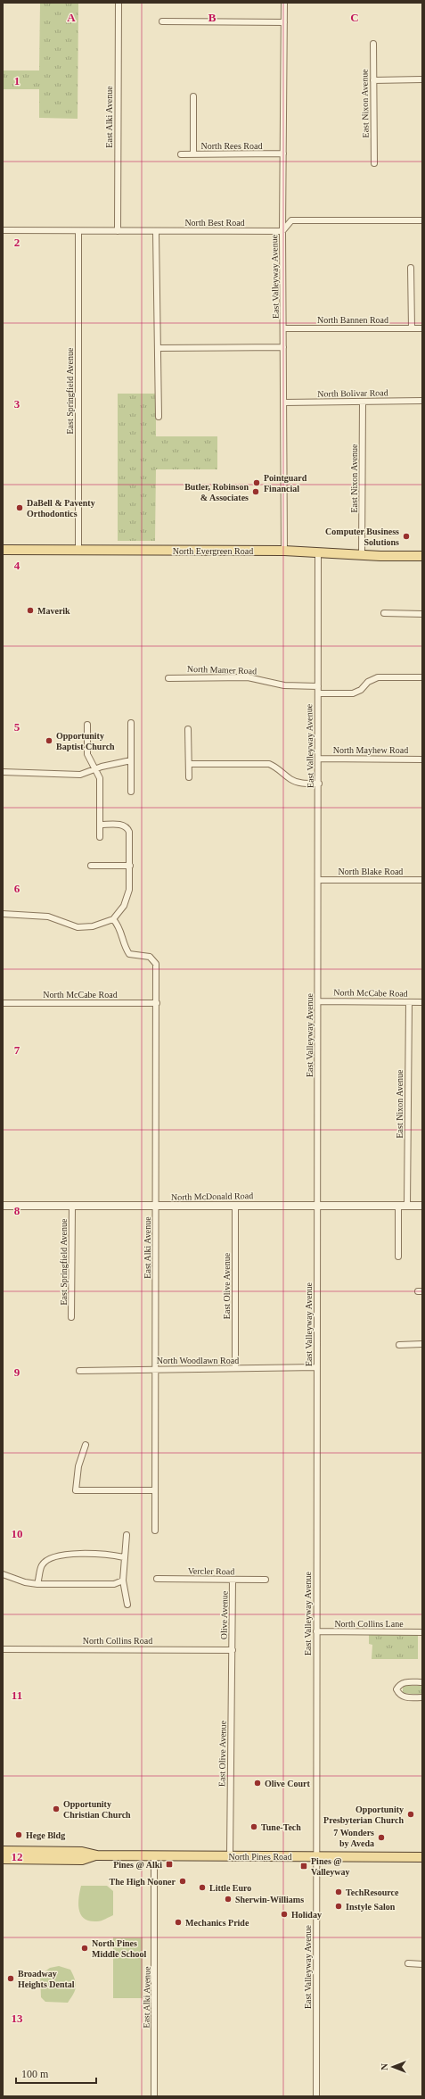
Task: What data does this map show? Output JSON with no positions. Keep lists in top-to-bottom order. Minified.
{"streets":{"main road":["North Evergreen Road","North Pines Road"],"street":["East Nixon Avenue","East Alki Avenue","North Rees Road","North Best Road","East Valleyway Avenue","North Bannen Road","East Springfield Avenue","North Bolivar Road","North Mamer Road","North Mayhew Road","North Blake Road","North McCabe Road","North McDonald Road","East Olive Avenue","North Woodlawn Road","Vercler Road","Olive Avenue","North Collins Lane","North Collins Road"]},"crossings":[["East Nixon Avenue","North Bolivar Road"],["East Nixon Avenue","North Evergreen Road"],["East Nixon Avenue","North McCabe Road"],["East Nixon Avenue","North McDonald Road"],["East Alki Avenue","North Best Road"],["East Alki Avenue","North McCabe Road"],["East Alki Avenue","North McDonald Road"],["East Alki Avenue","North Woodlawn Road"],["East Alki Avenue","North Pines Road"],["North Rees Road","East Valleyway Avenue"],["North Best Road","East Valleyway Avenue"],["North Best Road","East Springfield Avenue"],["East Valleyway Avenue","North Bannen Road"],["East Valleyway Avenue","North Bolivar Road"],["East Valleyway Avenue","North Evergreen Road"],["East Valleyway Avenue","North Mamer Road"],["East Valleyway Avenue","North Mayhew Road"],["East Valleyway Avenue","North Blake Road"],["East Valleyway Avenue","North McCabe Road"],["East Valleyway Avenue","North McDonald Road"],["East Valleyway Avenue","North Woodlawn Road"],["East Valleyway Avenue","North Collins Lane"],["East Valleyway Avenue","North Pines Road"],["East Springfield Avenue","North Evergreen Road"],["East Springfield Avenue","North McDonald Road"],["North McDonald Road","East Olive Avenue"],["East Olive Avenue","North Woodlawn Road"],["East Olive Avenue","Olive Avenue"],["East Olive Avenue","North Collins Road"],["East Olive Avenue","North Pines Road"],["Vercler Road","Olive Avenue"],["Olive Avenue","North Collins Road"]],"places":{"other":["Pointguard Financial","Butler, Robinson & Associates","DaBell & Paventy Orthodontics","Computer Business Solutions","Maverik","Opportunity Baptist Church","Olive Court","Opportunity Christian Church","Opportunity Presbyterian Church","Tune-Tech","Hege Bldg","7 Wonders by Aveda","The High Nooner","Little Euro","TechResource","Sherwin-Williams","Instyle Salon","Holiday","Mechanics Pride","North Pines Middle School","Broadway Heights Dental"],"transit":["Pines @ Alki","Pines @ Valleyway"]},"scale_bar":"100 m","north":"left","grid":{"columns":["A","B","C"],"rows":["1","2","3","4","5","6","7","8","9","10","11","12","13"]}}
